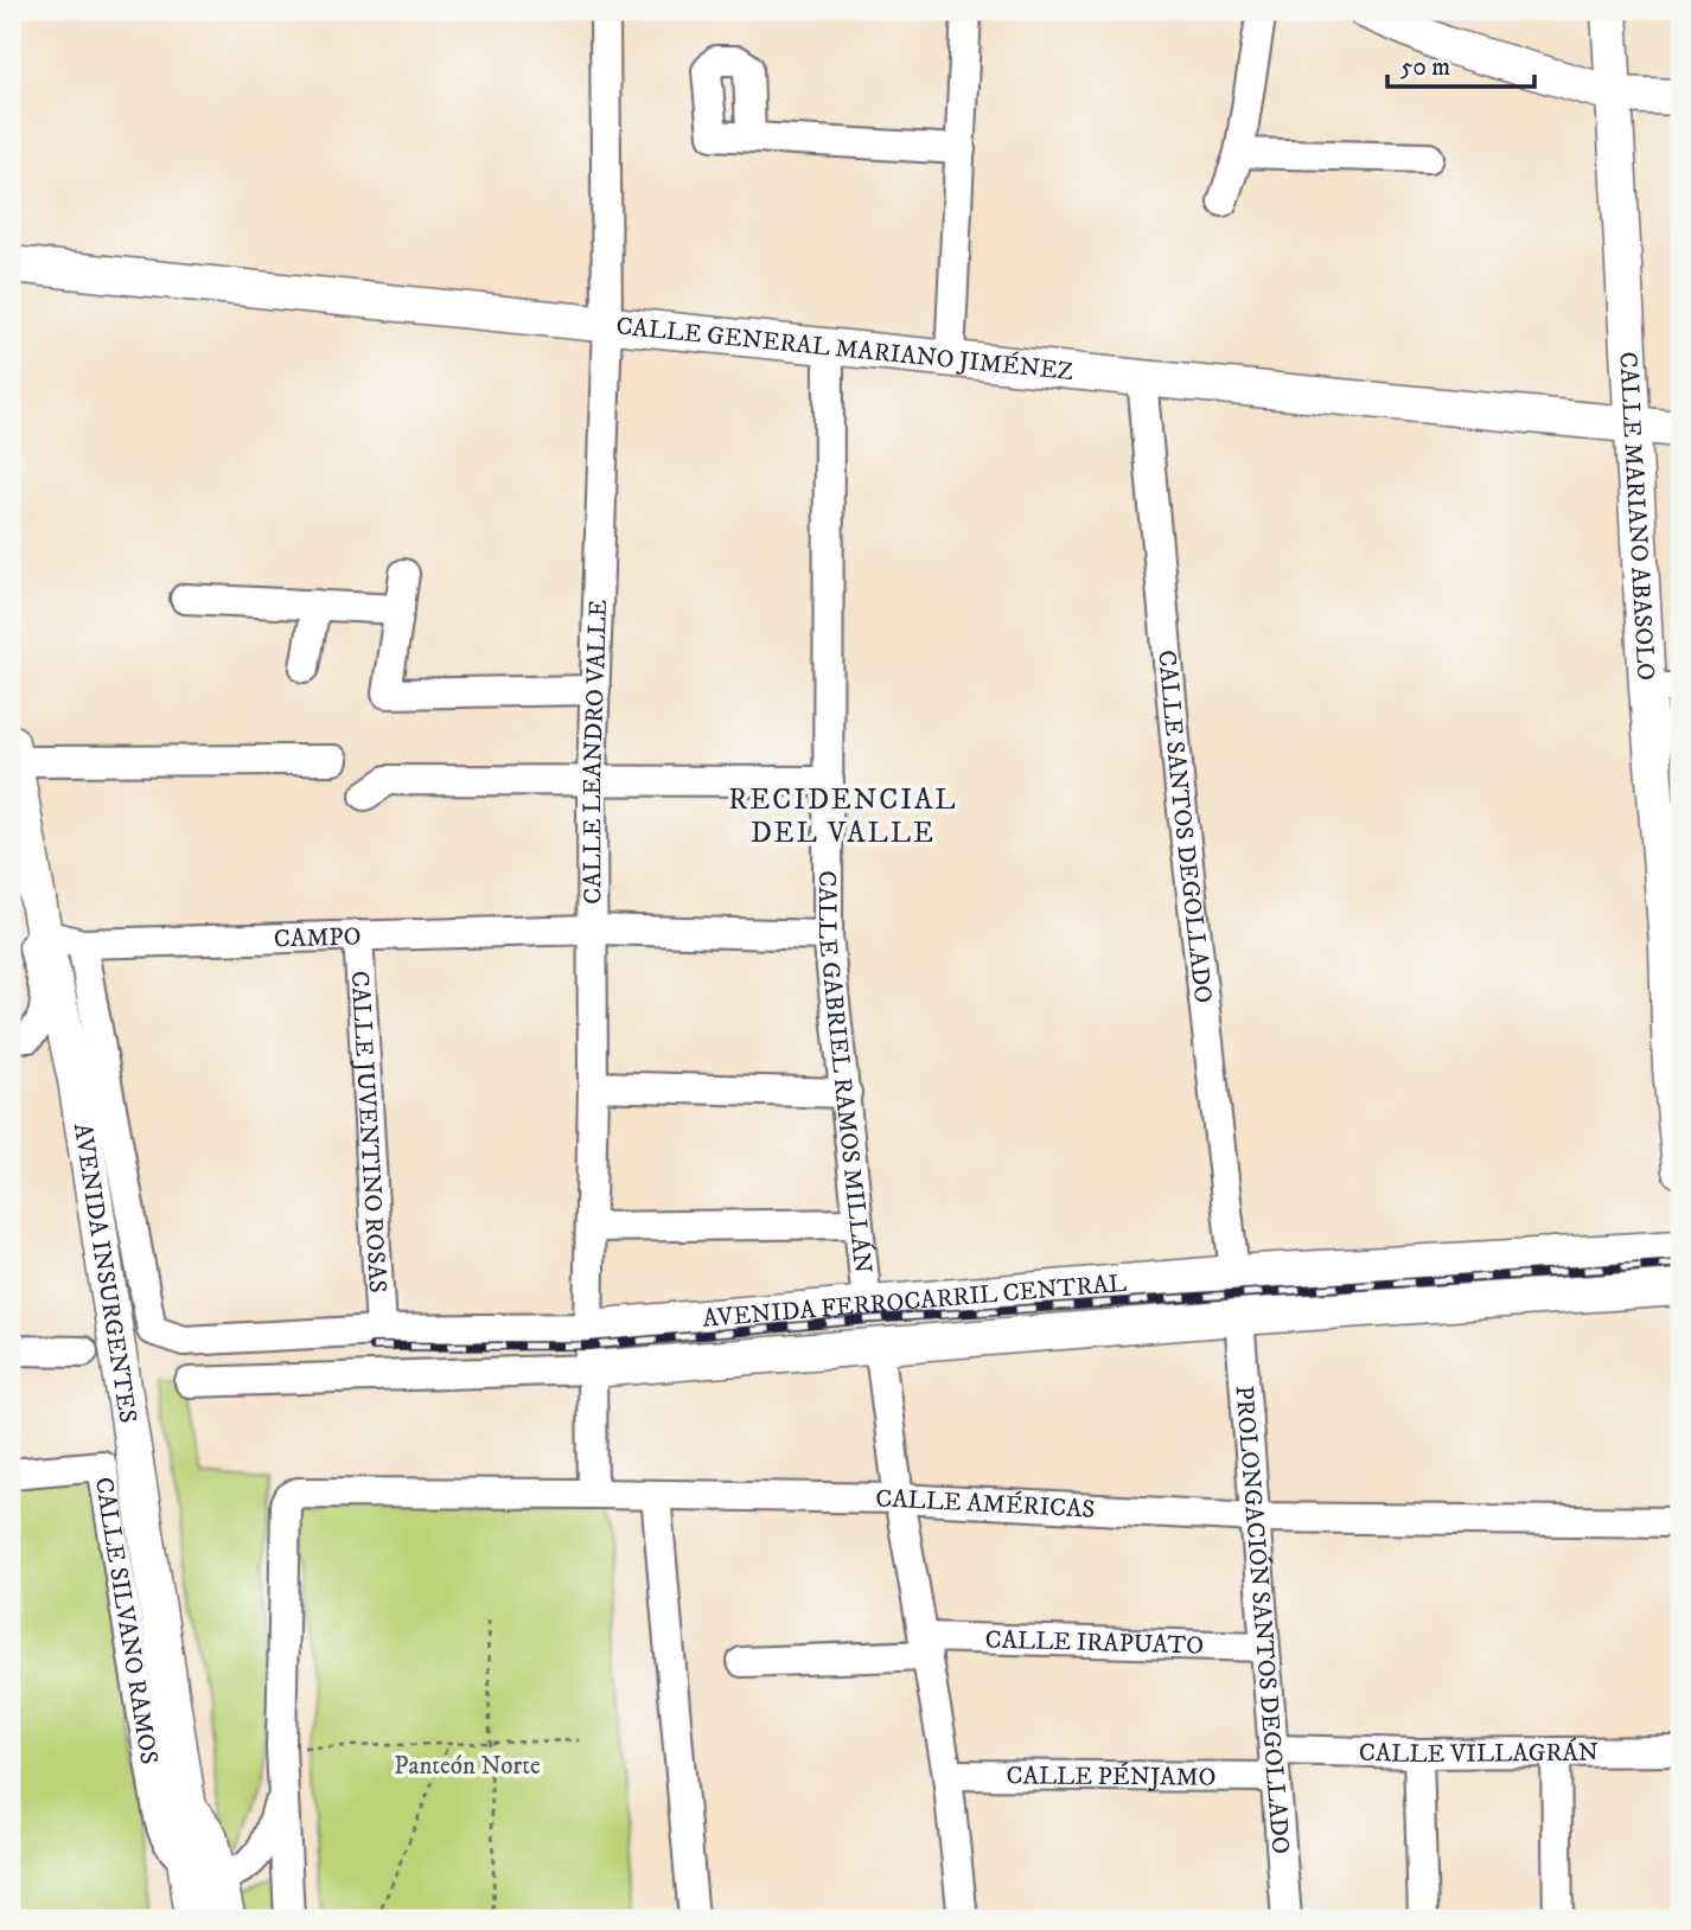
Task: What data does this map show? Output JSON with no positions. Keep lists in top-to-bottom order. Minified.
{"streets":{"main road":["CALLE GENERAL MARIANO JIMÉNEZ","CALLE MARIANO ABASOLO","AVENIDA INSURGENTES","AVENIDA FERROCARRIL CENTRAL"],"street":["CALLE LEANDRO VALLE","CALLE SANTOS DEGOLLADO","CAMPO","CALLE GABRIEL RAMOS MILLÁN","CALLE JUVENTINO ROSAS","CALLE AMÉRICAS","PROLONGACIÓN SANTOS DEGOLLADO","CALLE SILVANO RAMOS","CALLE IRAPUATO","CALLE VILLAGRÁN","CALLE PÉNJAMO"]},"crossings":[["CALLE GENERAL MARIANO JIMÉNEZ","CALLE MARIANO ABASOLO"],["CALLE GENERAL MARIANO JIMÉNEZ","CALLE LEANDRO VALLE"],["CALLE GENERAL MARIANO JIMÉNEZ","CALLE SANTOS DEGOLLADO"],["CALLE GENERAL MARIANO JIMÉNEZ","CALLE GABRIEL RAMOS MILLÁN"],["CALLE LEANDRO VALLE","CAMPO"],["CALLE LEANDRO VALLE","AVENIDA FERROCARRIL CENTRAL"],["CALLE LEANDRO VALLE","CALLE AMÉRICAS"],["CALLE SANTOS DEGOLLADO","AVENIDA FERROCARRIL CENTRAL"],["CAMPO","CALLE GABRIEL RAMOS MILLÁN"],["CAMPO","CALLE JUVENTINO ROSAS"],["CAMPO","AVENIDA INSURGENTES"],["CAMPO","AVENIDA FERROCARRIL CENTRAL"],["CALLE GABRIEL RAMOS MILLÁN","AVENIDA FERROCARRIL CENTRAL"],["CALLE JUVENTINO ROSAS","AVENIDA FERROCARRIL CENTRAL"],["AVENIDA FERROCARRIL CENTRAL","PROLONGACIÓN SANTOS DEGOLLADO"],["CALLE AMÉRICAS","PROLONGACIÓN SANTOS DEGOLLADO"],["PROLONGACIÓN SANTOS DEGOLLADO","CALLE IRAPUATO"],["PROLONGACIÓN SANTOS DEGOLLADO","CALLE VILLAGRÁN"],["PROLONGACIÓN SANTOS DEGOLLADO","CALLE PÉNJAMO"],["CALLE VILLAGRÁN","CALLE PÉNJAMO"]],"districts":["RECIDENCIAL DEL VALLE"],"parks":["Panteón Norte"],"scale_bar":"50 m"}
